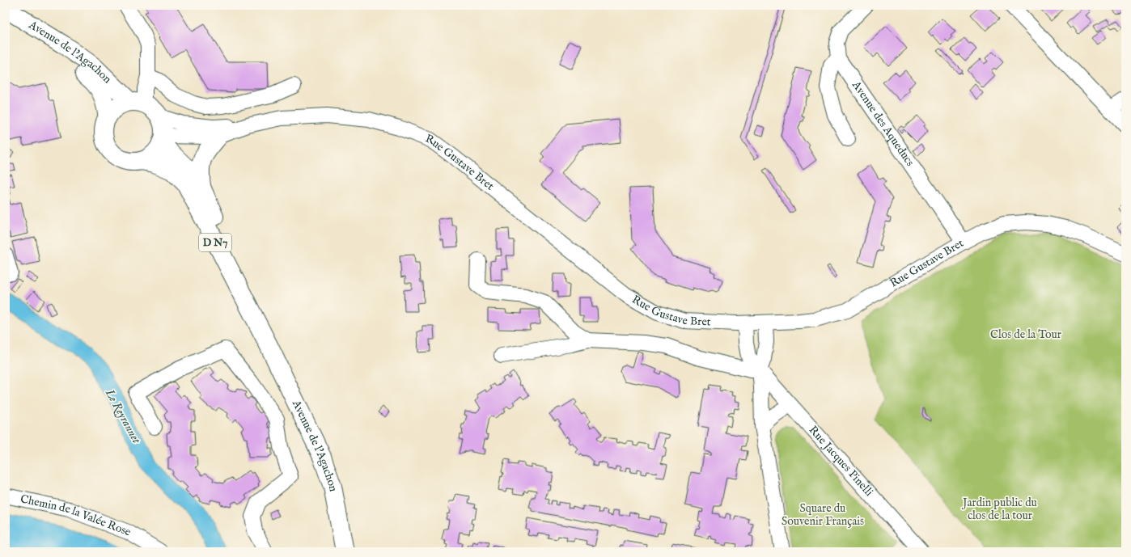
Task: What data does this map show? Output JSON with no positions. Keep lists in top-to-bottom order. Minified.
{"streets":{"main road":["Avenue de l'Agachon","D N7"],"street":["Avenue des Aqueducs","Rue Gustave Bret","Rue Jacques Pinelli","Chemin de la Valée Rose"]},"crossings":[["Avenue de l'Agachon","Rue Gustave Bret"],["Avenue des Aqueducs","Rue Gustave Bret"],["Rue Gustave Bret","Rue Jacques Pinelli"]],"water":["Le Reyrannet"],"parks":["Clos de la Tour","Jardin public du clos de la tour","Square du Souvenir Français"]}
